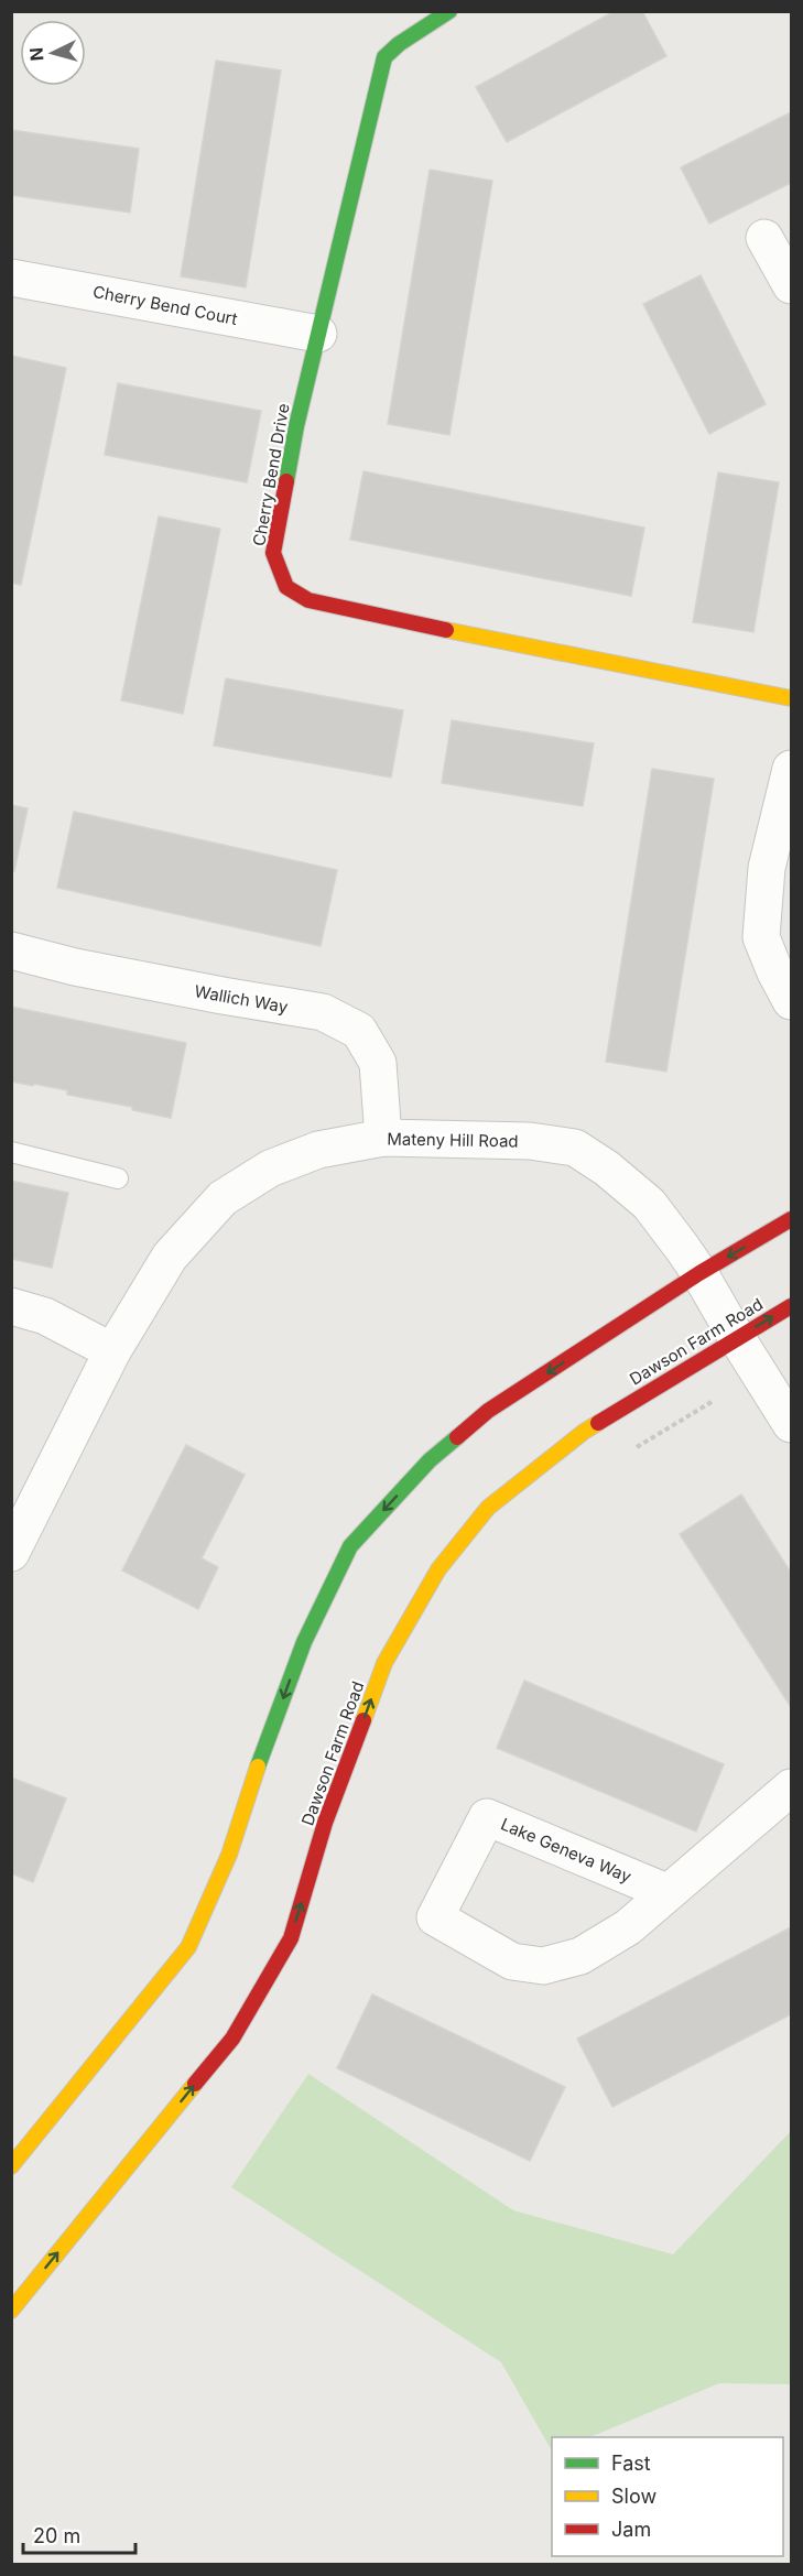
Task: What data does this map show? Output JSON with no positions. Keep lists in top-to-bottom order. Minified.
{"streets":{"street":["Cherry Bend Court","Cherry Bend Drive","Wallich Way","Mateny Hill Road","Dawson Farm Road","Lake Geneva Way"]},"crossings":[["Cherry Bend Court","Cherry Bend Drive"],["Wallich Way","Mateny Hill Road"],["Mateny Hill Road","Dawson Farm Road"]],"legend":["Fast","Slow","Jam"],"scale_bar":"20 m","north":"left"}
